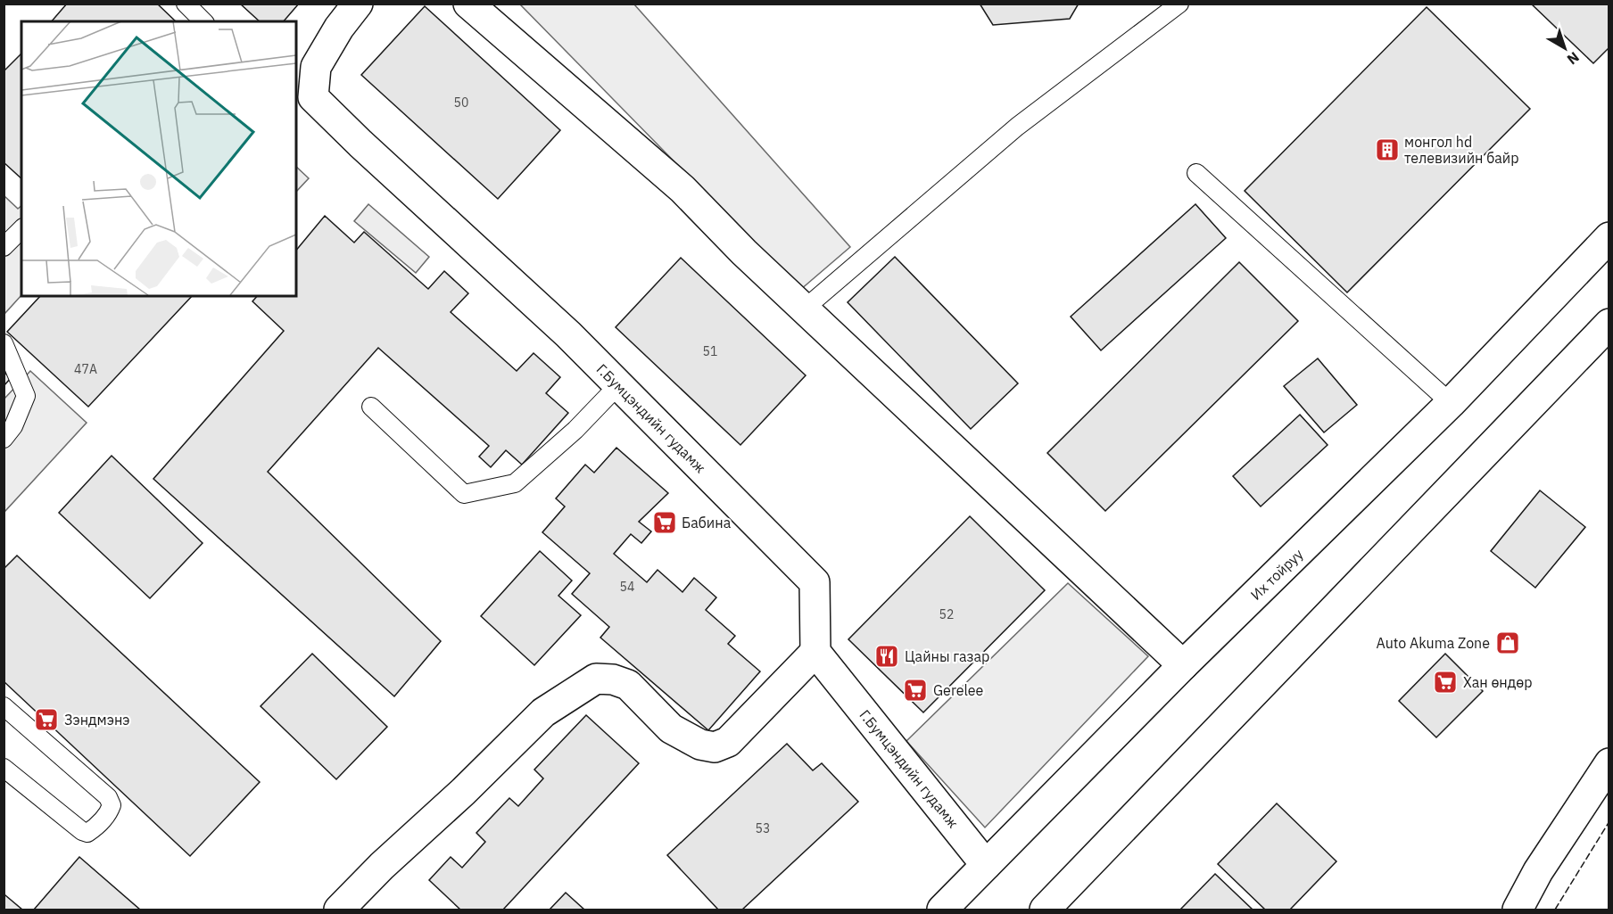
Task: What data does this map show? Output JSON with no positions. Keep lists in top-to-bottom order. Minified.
{"streets":{"street":["Г.Бумцэндийн гудамж","Их тойруу"]},"crossings":[["Г.Бумцэндийн гудамж","Их тойруу"]],"places":{"building":["монгол hd телевизийн байр"],"supermarket":["Бабина","Хан өндөр","Gerelee","Зэндмэнэ"],"shop":["Auto Akuma Zone"],"restaurant":["Цайны газар"]},"house_numbers":["50","51","47A","54","52","53"],"north":"bottom right"}
